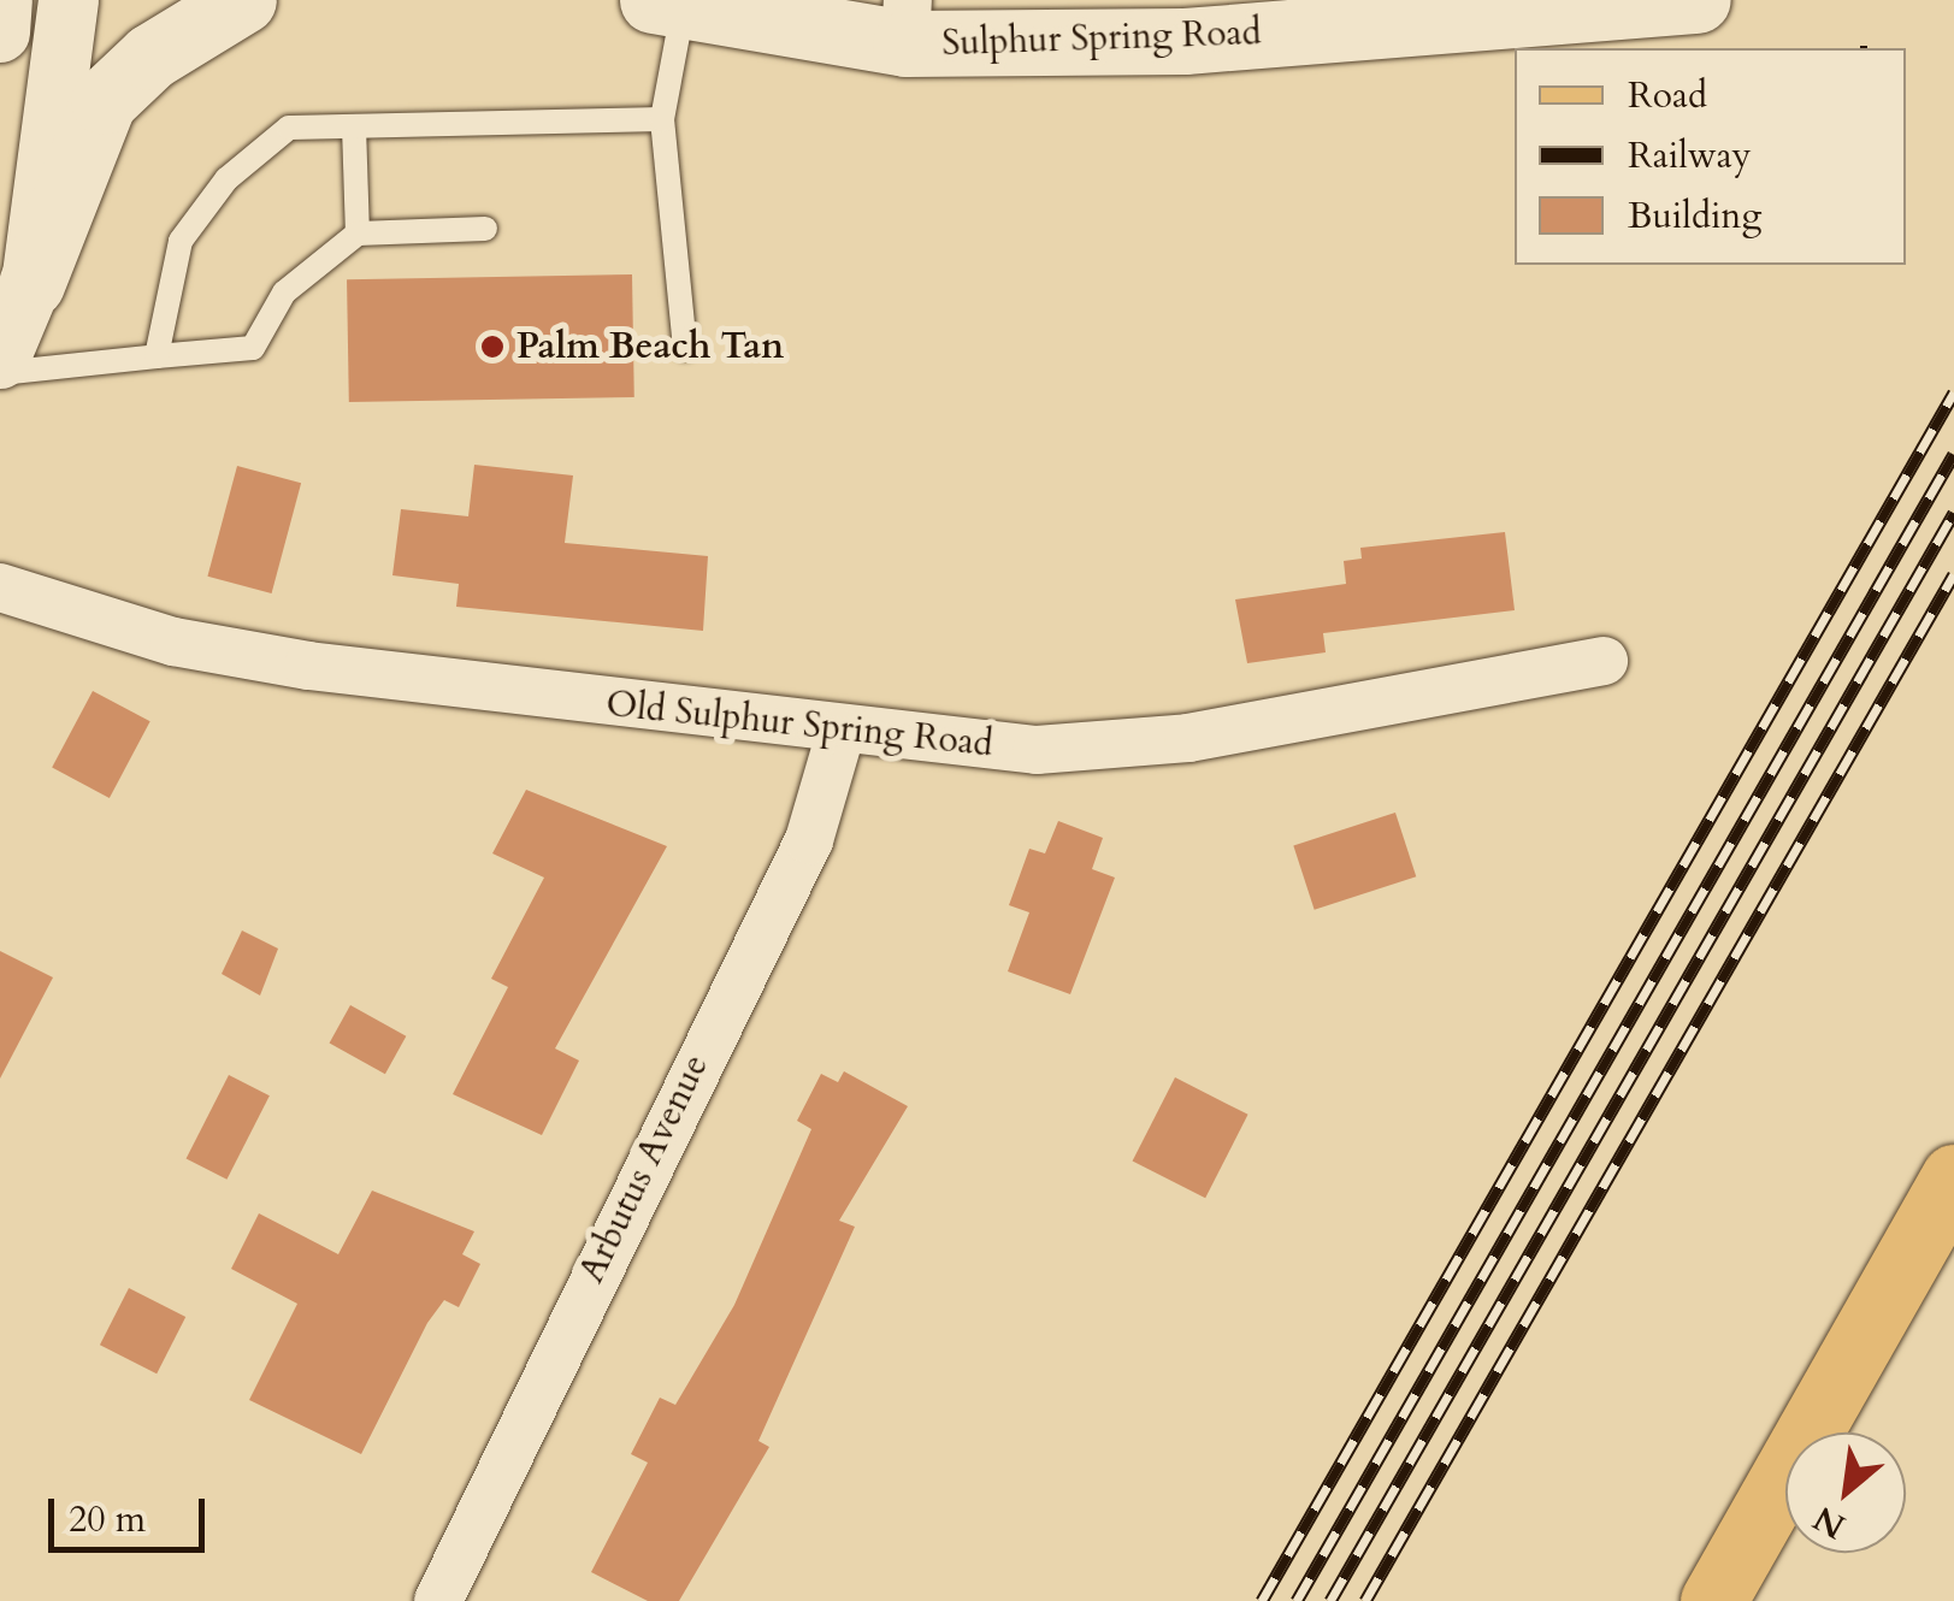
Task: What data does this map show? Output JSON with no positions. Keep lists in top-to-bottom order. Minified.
{"streets":{"main road":["Sulphur Spring Road"],"street":["Old Sulphur Spring Road","Arbutus Avenue"]},"crossings":[["Old Sulphur Spring Road","Arbutus Avenue"]],"places":["Palm Beach Tan"],"legend":["Road","Railway","Building"],"scale_bar":"20 m","north":"bottom left"}
